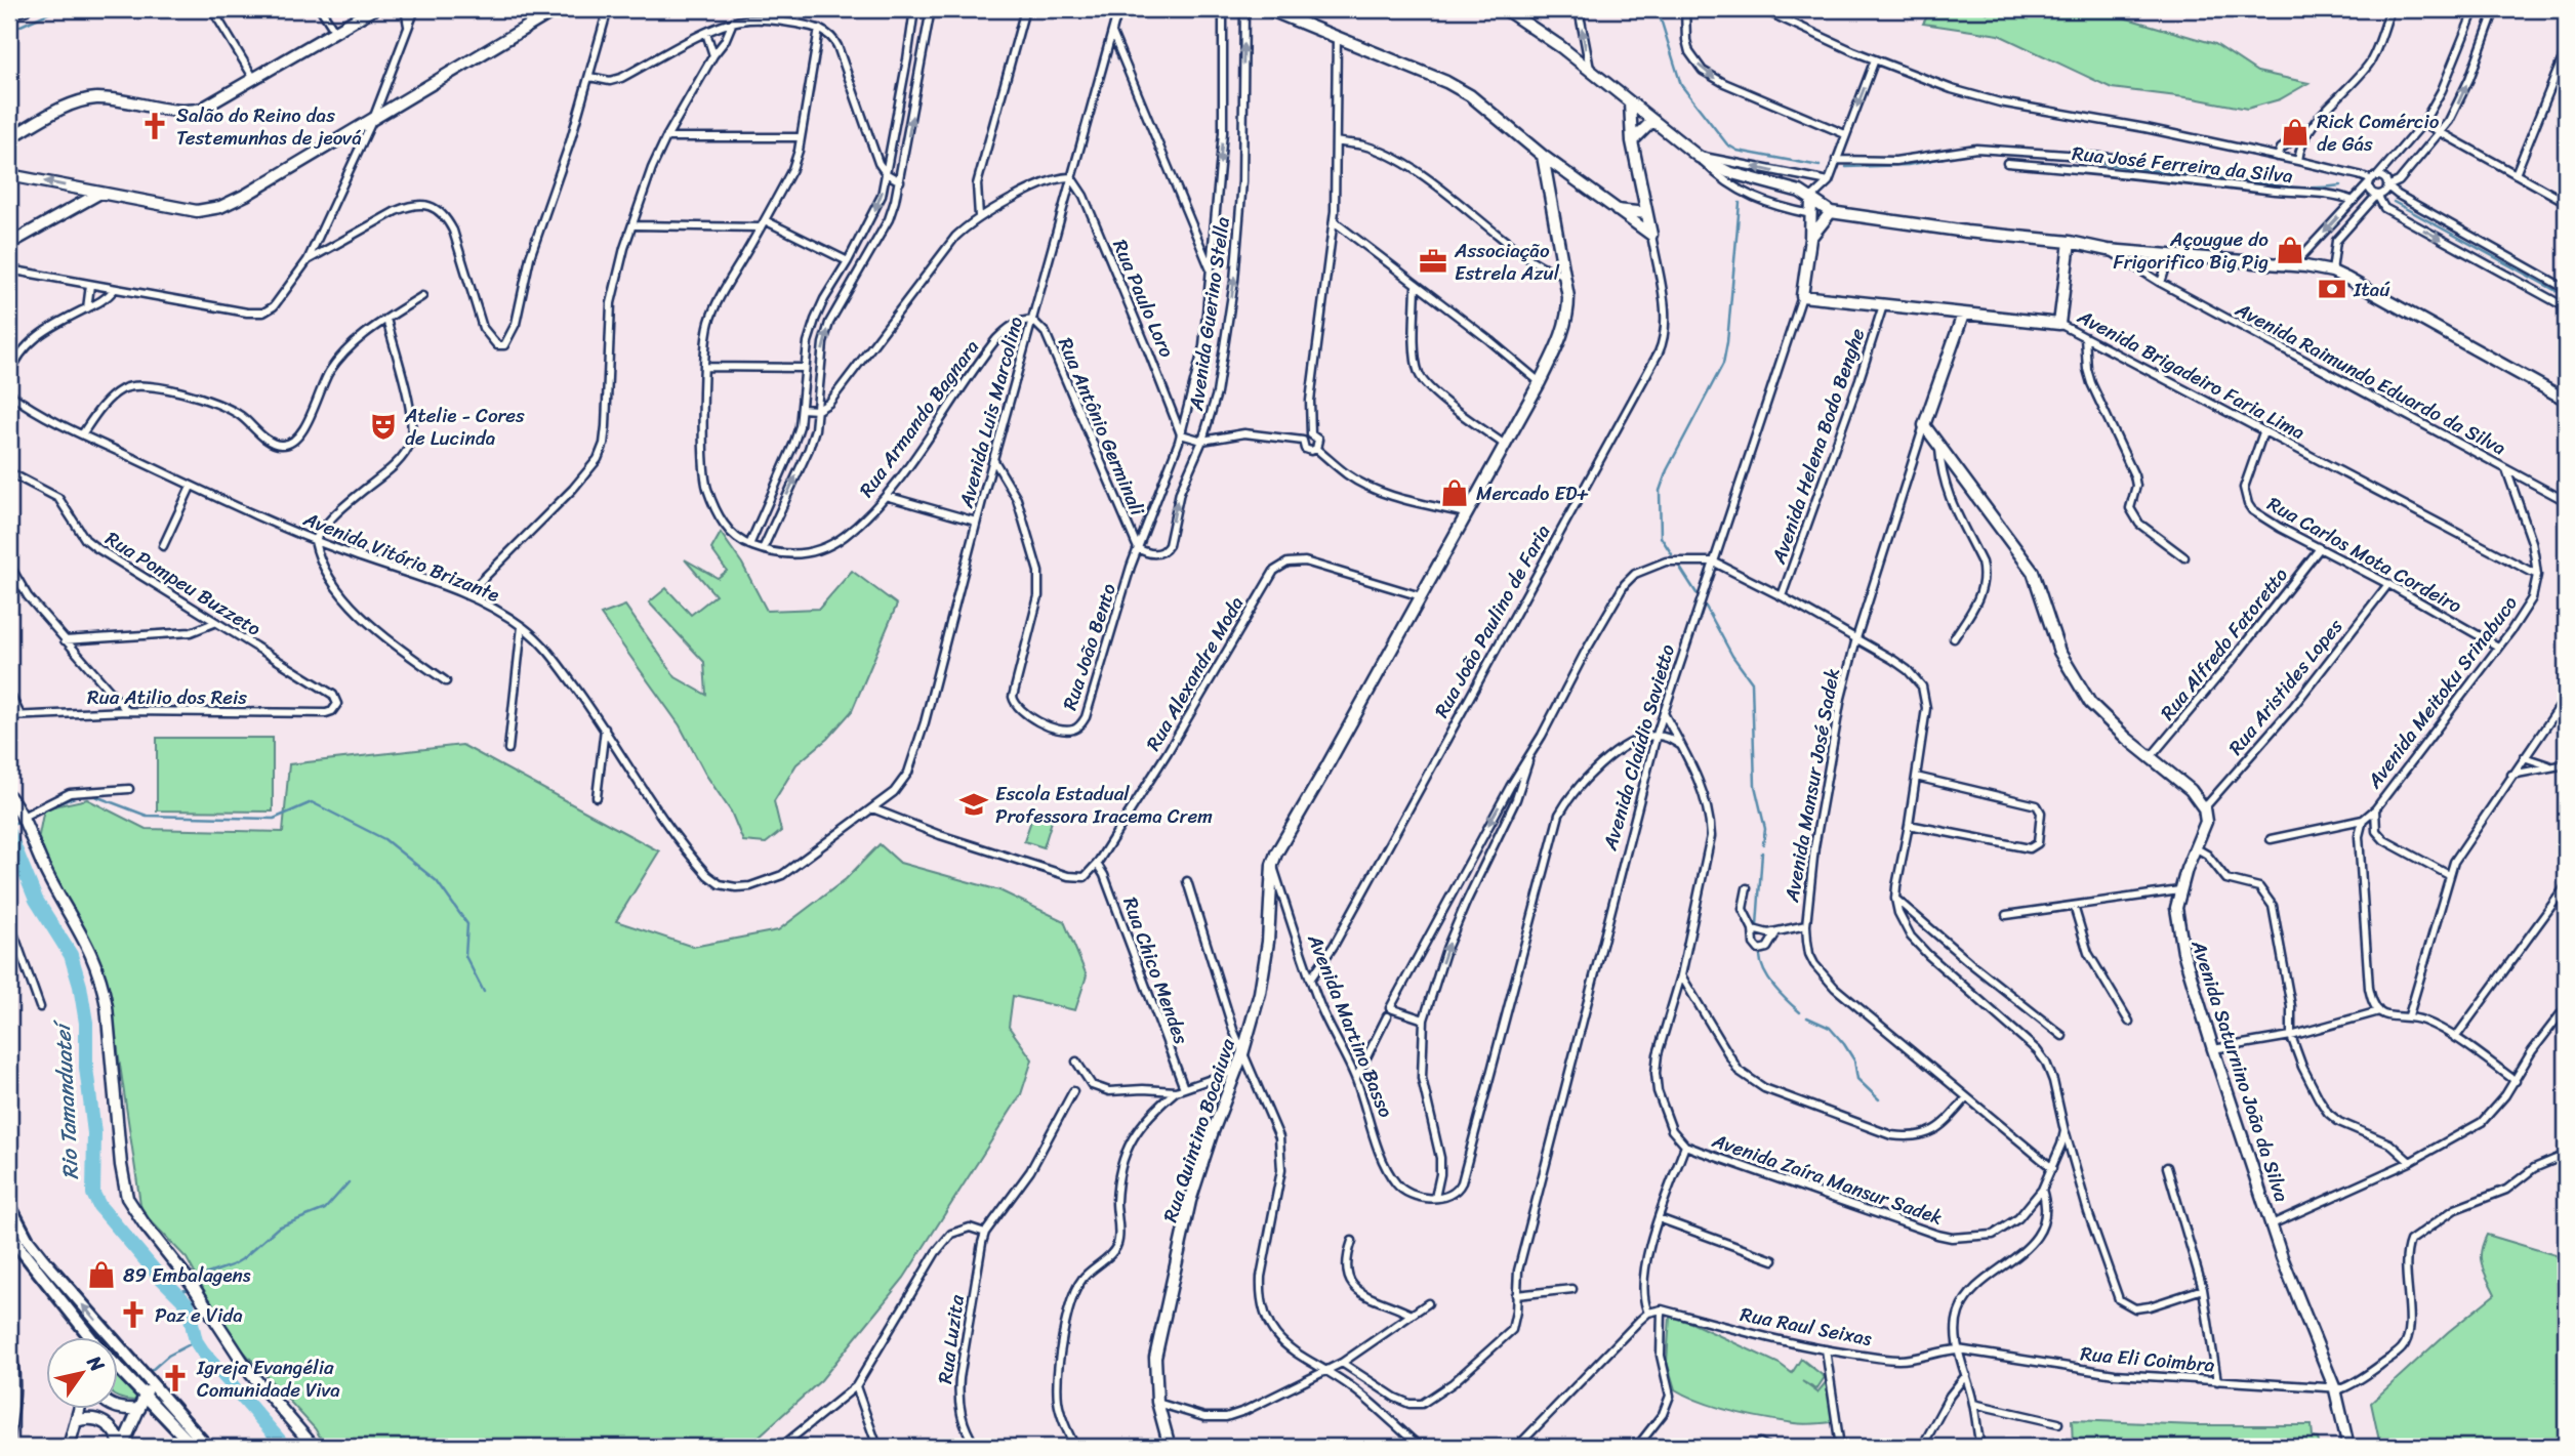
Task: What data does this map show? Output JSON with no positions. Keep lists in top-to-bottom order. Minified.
{"streets":{"street":["Rua José Ferreira da Silva","Rua Paulo Loro","Avenida Guerino Stella","Avenida Brigadeiro Faria Lima","Avenida Raimundo Eduardo da Silva","Avenida Luis Marcolino","Rua Armando Bagnara","Rua Antônio Germinali","Avenida Helena Bodo Benghe","Rua Carlos Mota Cordeiro","Avenida Vitório Brizante","Rua Pompeu Buzzeto","Rua João Paulino de Faria","Rua Alfredo Fatoretto","Rua João Bento","Rua Alexandre Moda","Rua Aristides Lopes","Avenida Meitoku Srinabuco","Rua Atilio dos Reis","Avenida Claúdio Savietto","Avenida Mansur José Sadek","Rua Chico Mendes","Avenida Martino Basso","Avenida Saturnino João da Silva","Rua Quintino Bocaiuva","Avenida Zaíra Mansur Sadek","Rua Raul Seixas","Rua Luzita","Rua Eli Coimbra"]},"crossings":[["Rua Paulo Loro","Avenida Guerino Stella"],["Rua Paulo Loro","Avenida Luis Marcolino"],["Avenida Guerino Stella","Rua Antônio Germinali"],["Avenida Guerino Stella","Rua João Bento"],["Avenida Brigadeiro Faria Lima","Avenida Helena Bodo Benghe"],["Avenida Brigadeiro Faria Lima","Rua Carlos Mota Cordeiro"],["Avenida Brigadeiro Faria Lima","Avenida Meitoku Srinabuco"],["Avenida Brigadeiro Faria Lima","Avenida Claúdio Savietto"],["Avenida Brigadeiro Faria Lima","Avenida Mansur José Sadek"],["Avenida Raimundo Eduardo da Silva","Avenida Meitoku Srinabuco"],["Avenida Luis Marcolino","Rua Armando Bagnara"],["Avenida Luis Marcolino","Rua Antônio Germinali"],["Avenida Luis Marcolino","Avenida Vitório Brizante"],["Avenida Luis Marcolino","Rua João Bento"],["Rua Armando Bagnara","Rua Antônio Germinali"],["Rua Antônio Germinali","Rua João Bento"],["Rua Carlos Mota Cordeiro","Rua Alfredo Fatoretto"],["Rua Carlos Mota Cordeiro","Rua Aristides Lopes"],["Rua Carlos Mota Cordeiro","Avenida Meitoku Srinabuco"],["Rua Pompeu Buzzeto","Rua Atilio dos Reis"],["Rua João Paulino de Faria","Avenida Martino Basso"],["Rua Alexandre Moda","Rua Chico Mendes"],["Rua Aristides Lopes","Avenida Saturnino João da Silva"],["Avenida Claúdio Savietto","Avenida Zaíra Mansur Sadek"],["Avenida Mansur José Sadek","Avenida Zaíra Mansur Sadek"],["Avenida Martino Basso","Rua Quintino Bocaiuva"],["Avenida Saturnino João da Silva","Rua Eli Coimbra"],["Rua Raul Seixas","Rua Eli Coimbra"]],"water":["Rio Tamanduateí"],"places":{"church":["Salão do Reino das Testemunhas de jeová","Paz e Vida","Igreja Evangélia Comunidade Viva"],"shop":["Rick Comércio de Gás","Açougue do Frigorifico Big Pig","Mercado ED+","89 Embalagens"],"office":["Associação Estrela Azul"],"bank":["Itaú"],"theatre":["Atelie - Cores de Lucinda"],"school or university":["Escola Estadual Professora Iracema Crem"]},"north":"top right"}
